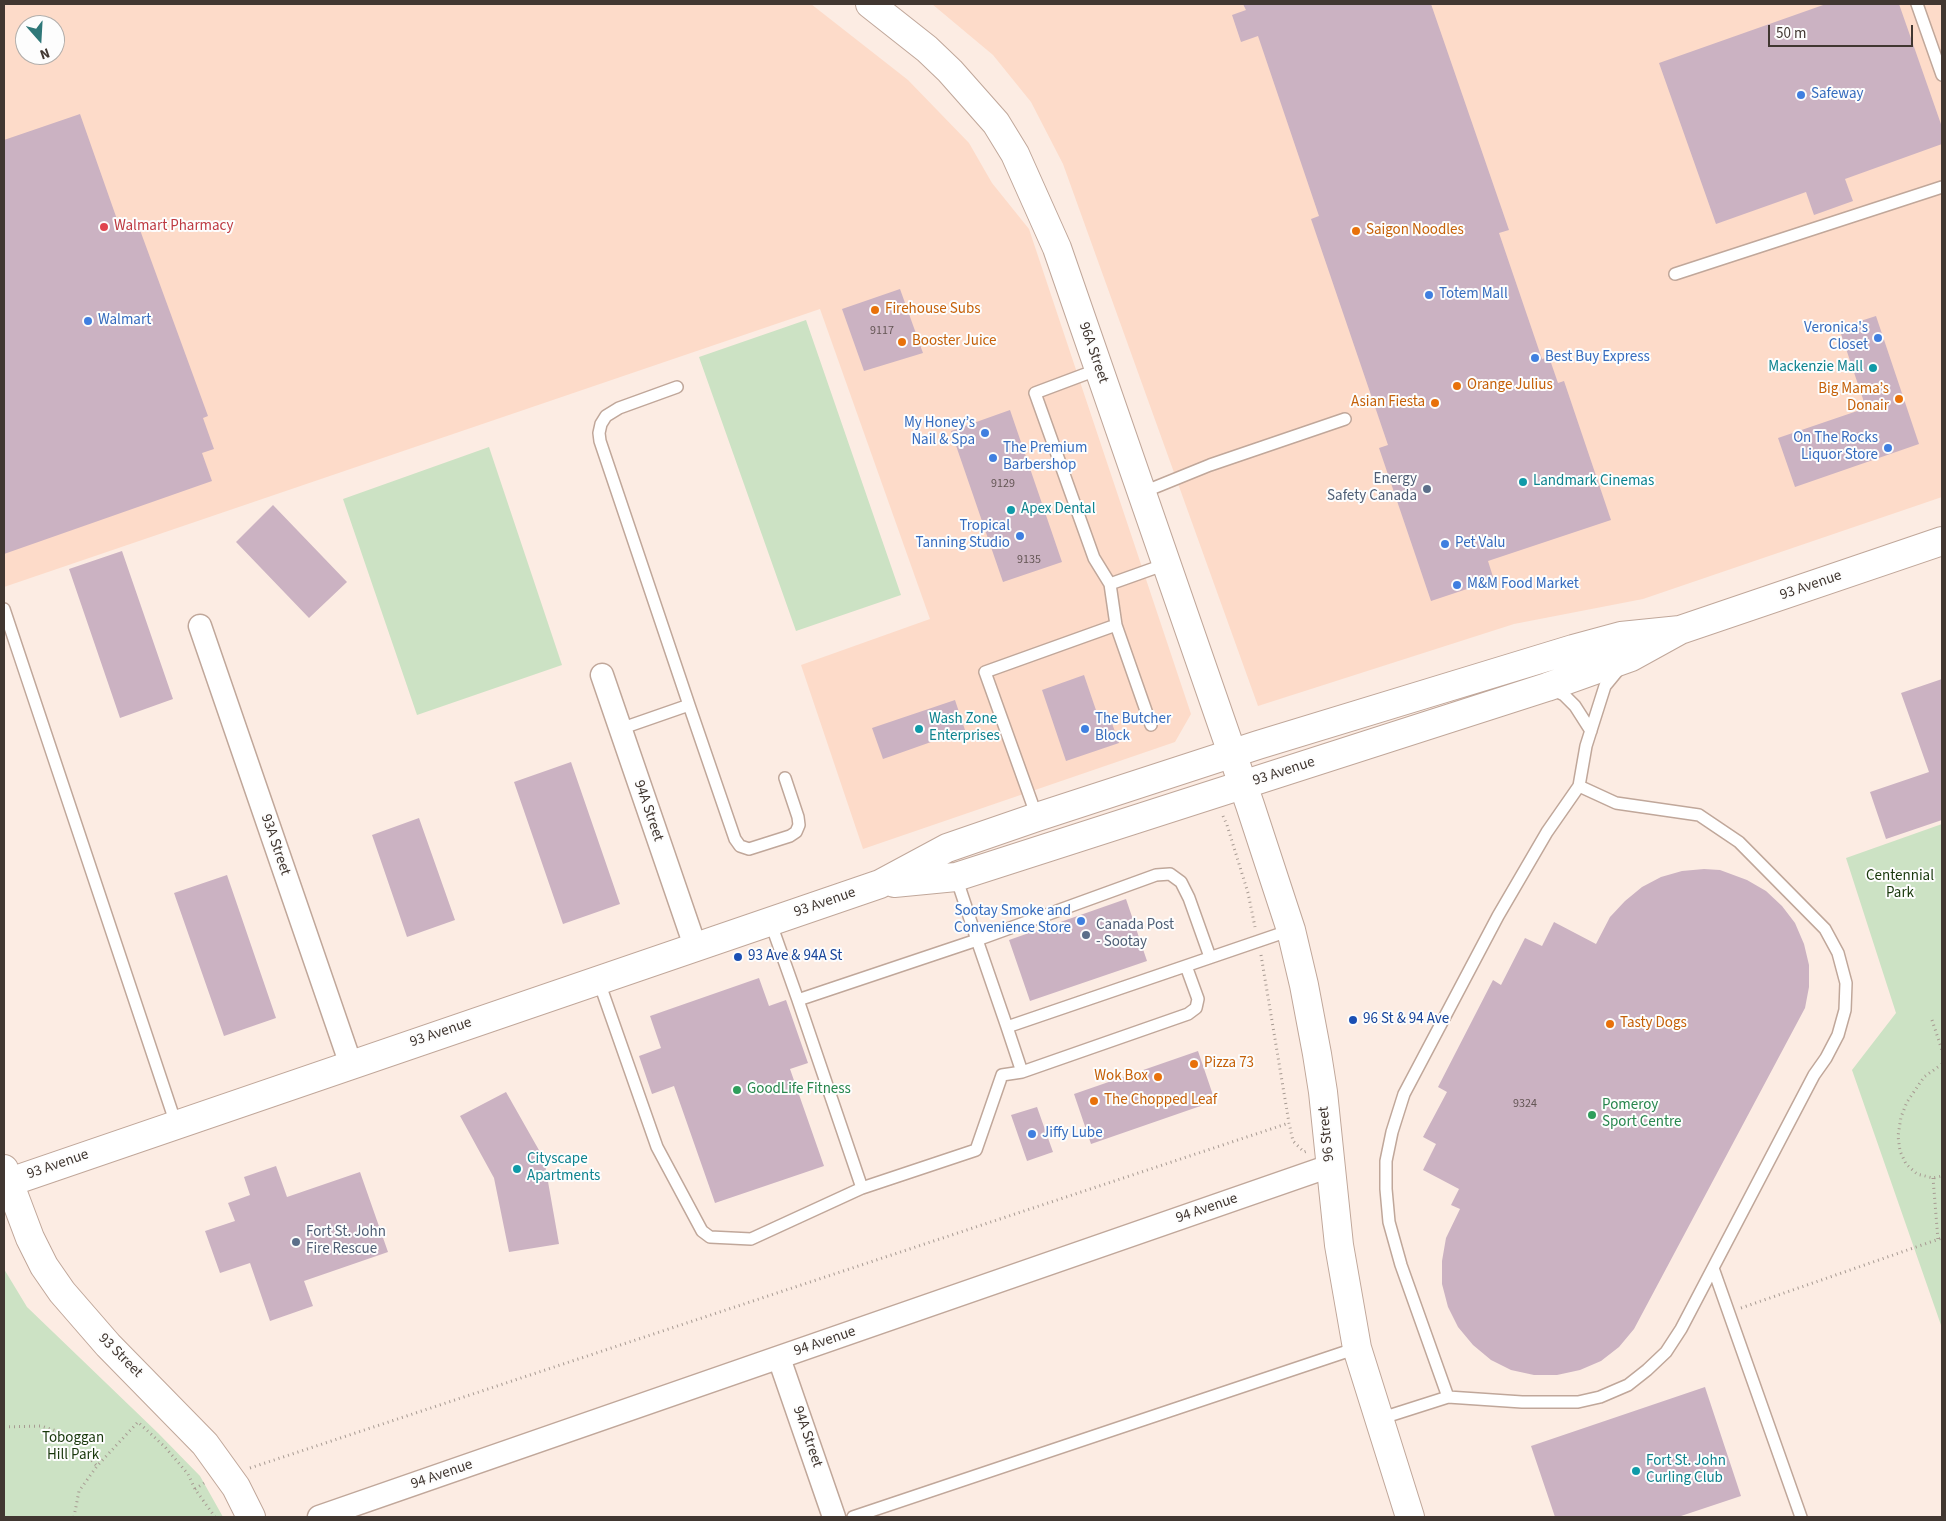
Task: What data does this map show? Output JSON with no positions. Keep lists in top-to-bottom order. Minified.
{"streets":{"main road":["96A Street","93 Avenue","96 Street","93 Street"],"street":["94A Street","93A Street","94 Avenue"]},"crossings":[["96A Street","93 Avenue"],["96A Street","96 Street"],["93 Avenue","94A Street"],["93 Avenue","93A Street"],["93 Avenue","96 Street"],["93 Avenue","93 Street"],["94A Street","94 Avenue"],["96 Street","94 Avenue"]],"parks":["Centennial Park","Toboggan Hill Park"],"places":["Safeway","Walmart Pharmacy","Saigon Noodles","Totem Mall","Firehouse Subs","Walmart","Veronica's Closet","Booster Juice","Best Buy Express","Mackenzie Mall","Orange Julius","Big Mama’s Donair","Asian Fiesta","My Honey’s Nail & Spa","On The Rocks Liquor Store","The Premium Barbershop","Landmark Cinemas","Energy Safety Canada","Apex Dental","Tropical Tanning Studio","Pet Valu","M&M Food Market","Wash Zone Enterprises","The Butcher Block","Sootay Smoke and Convenience Store","Canada Post - Sootay","93 Ave & 94A St","96 St & 94 Ave","Tasty Dogs","Pizza 73","Wok Box","GoodLife Fitness","The Chopped Leaf","Pomeroy Sport Centre","Jiffy Lube","Cityscape Apartments","Fort St. John Fire Rescue","Fort St. John Curling Club"],"house_numbers":["9117","9129","9135","9324"],"scale_bar":"50 m","north":"bottom"}
